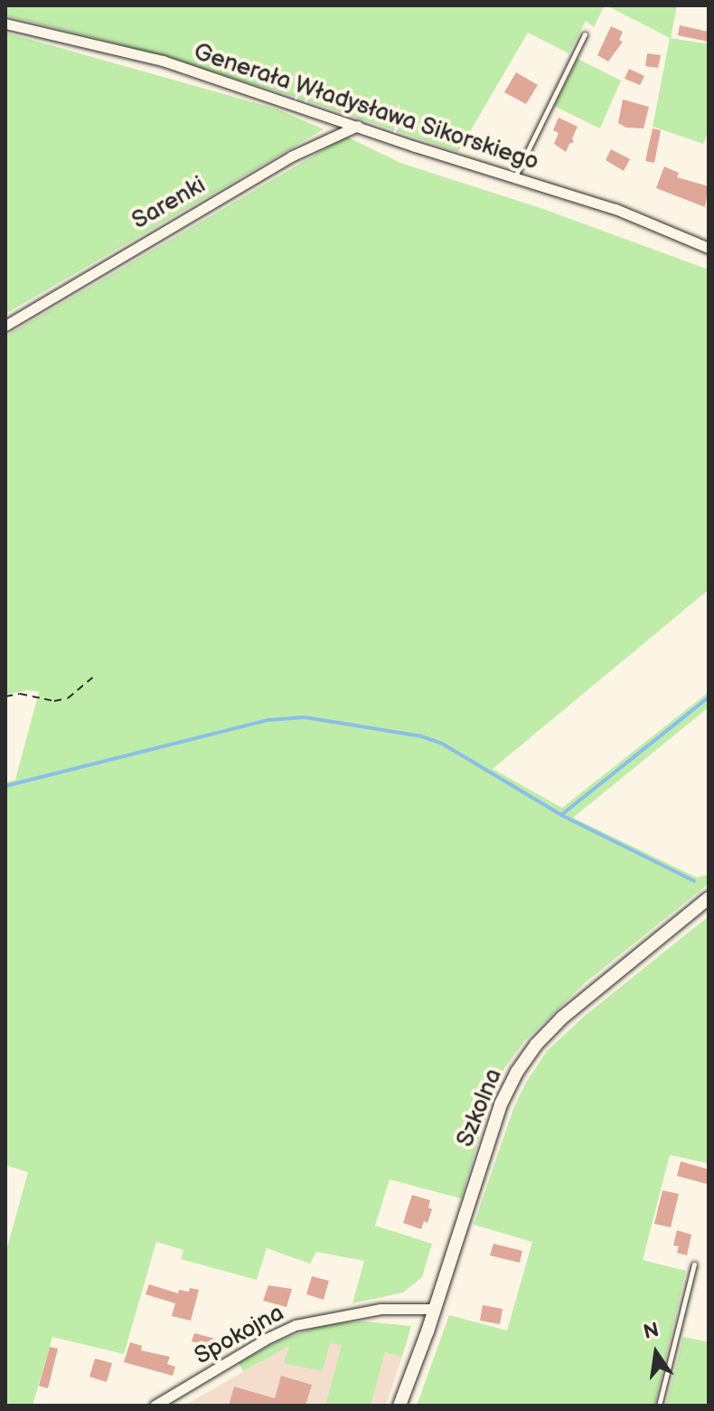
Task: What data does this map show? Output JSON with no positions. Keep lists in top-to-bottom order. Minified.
{"streets":{"street":["Generała Władysława Sikorskiego","Sarenki","Szkolna","Spokojna"]},"crossings":[["Generała Władysława Sikorskiego","Sarenki"],["Szkolna","Spokojna"]],"north":"top"}
